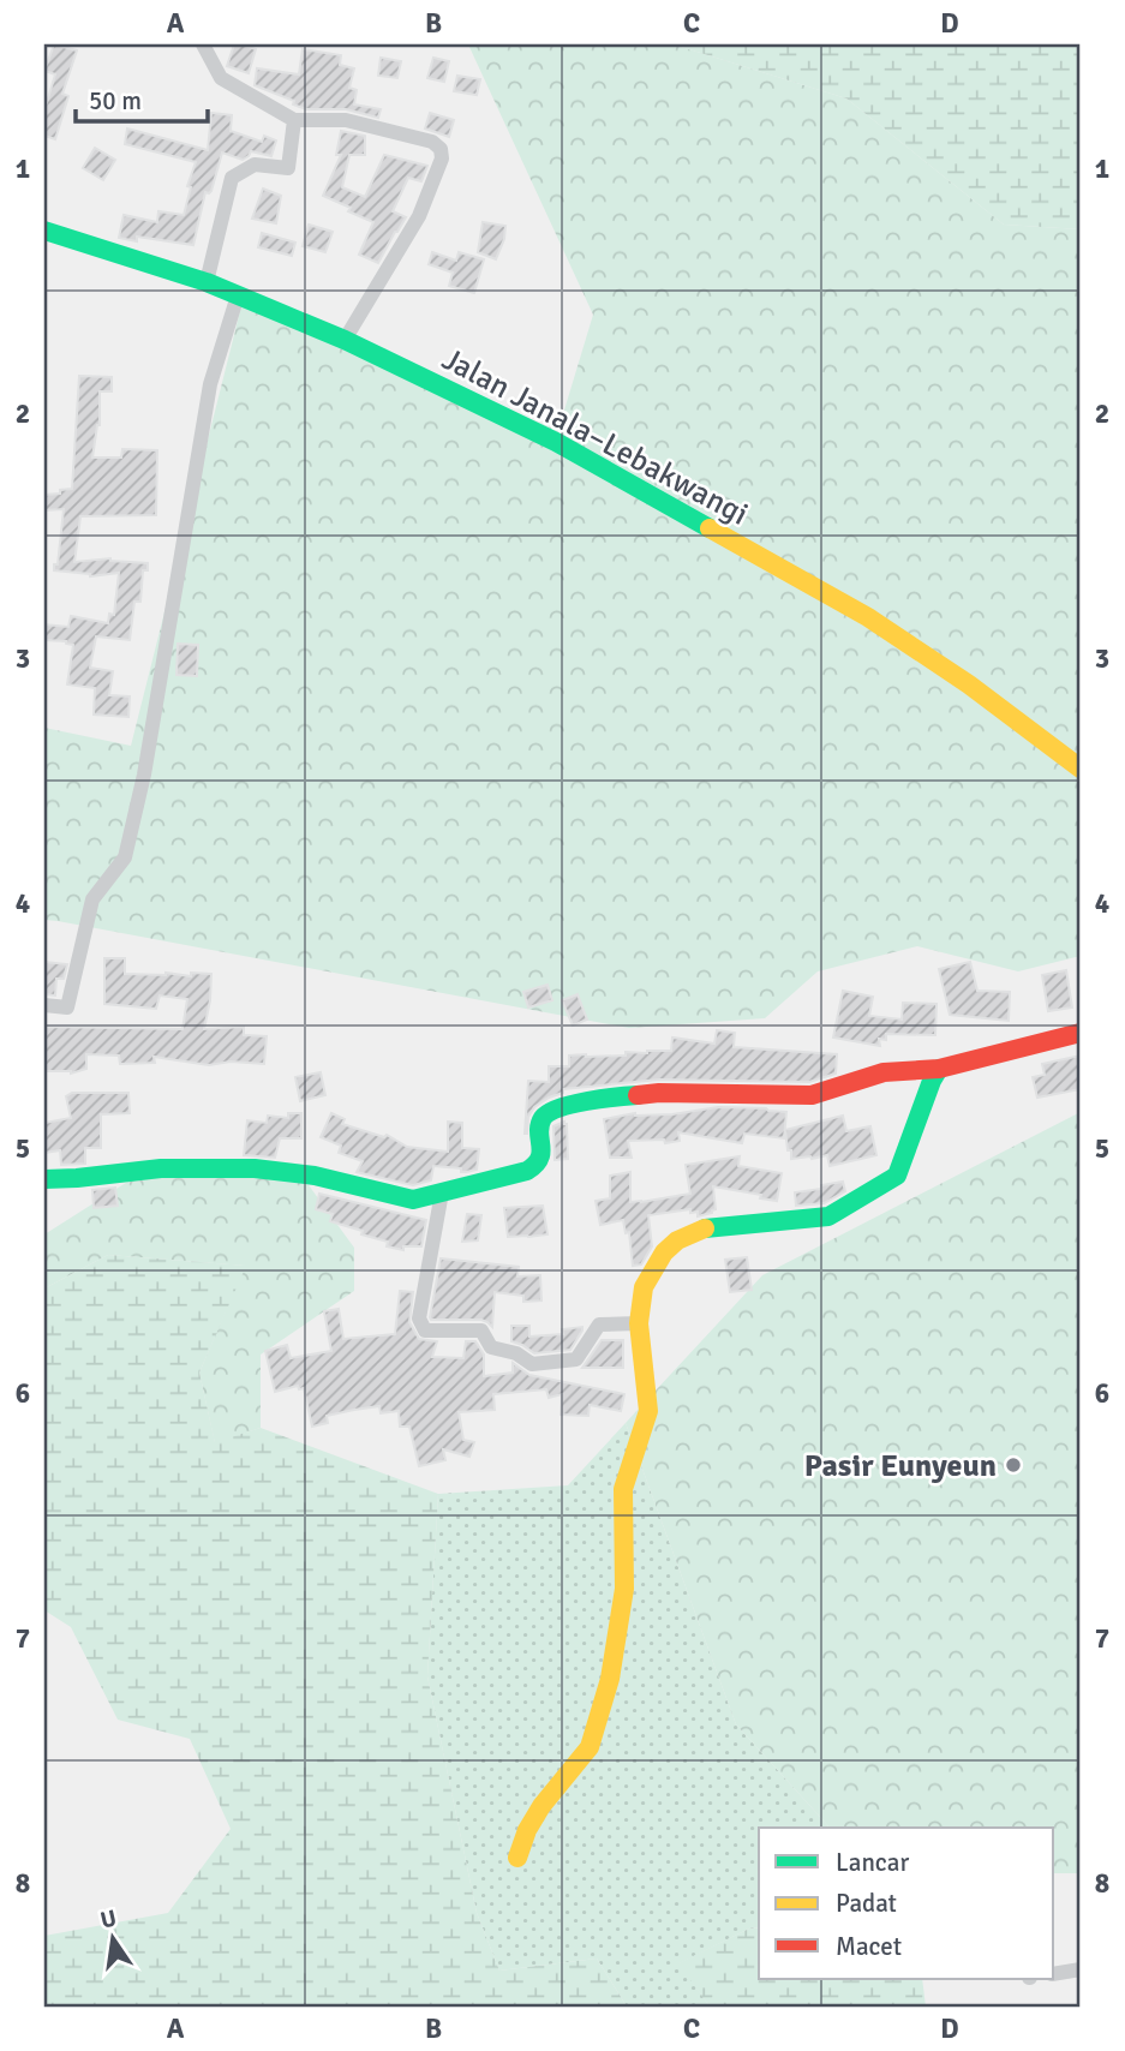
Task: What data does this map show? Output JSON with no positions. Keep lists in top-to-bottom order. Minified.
{"streets":{"street":["Jalan Janala–Lebakwangi"]},"places":["Pasir Eunyeun"],"legend":["Lancar","Padat","Macet"],"scale_bar":"50 m","north":"top","grid":{"columns":["A","B","C","D"],"rows":["1","2","3","4","5","6","7","8"]}}
